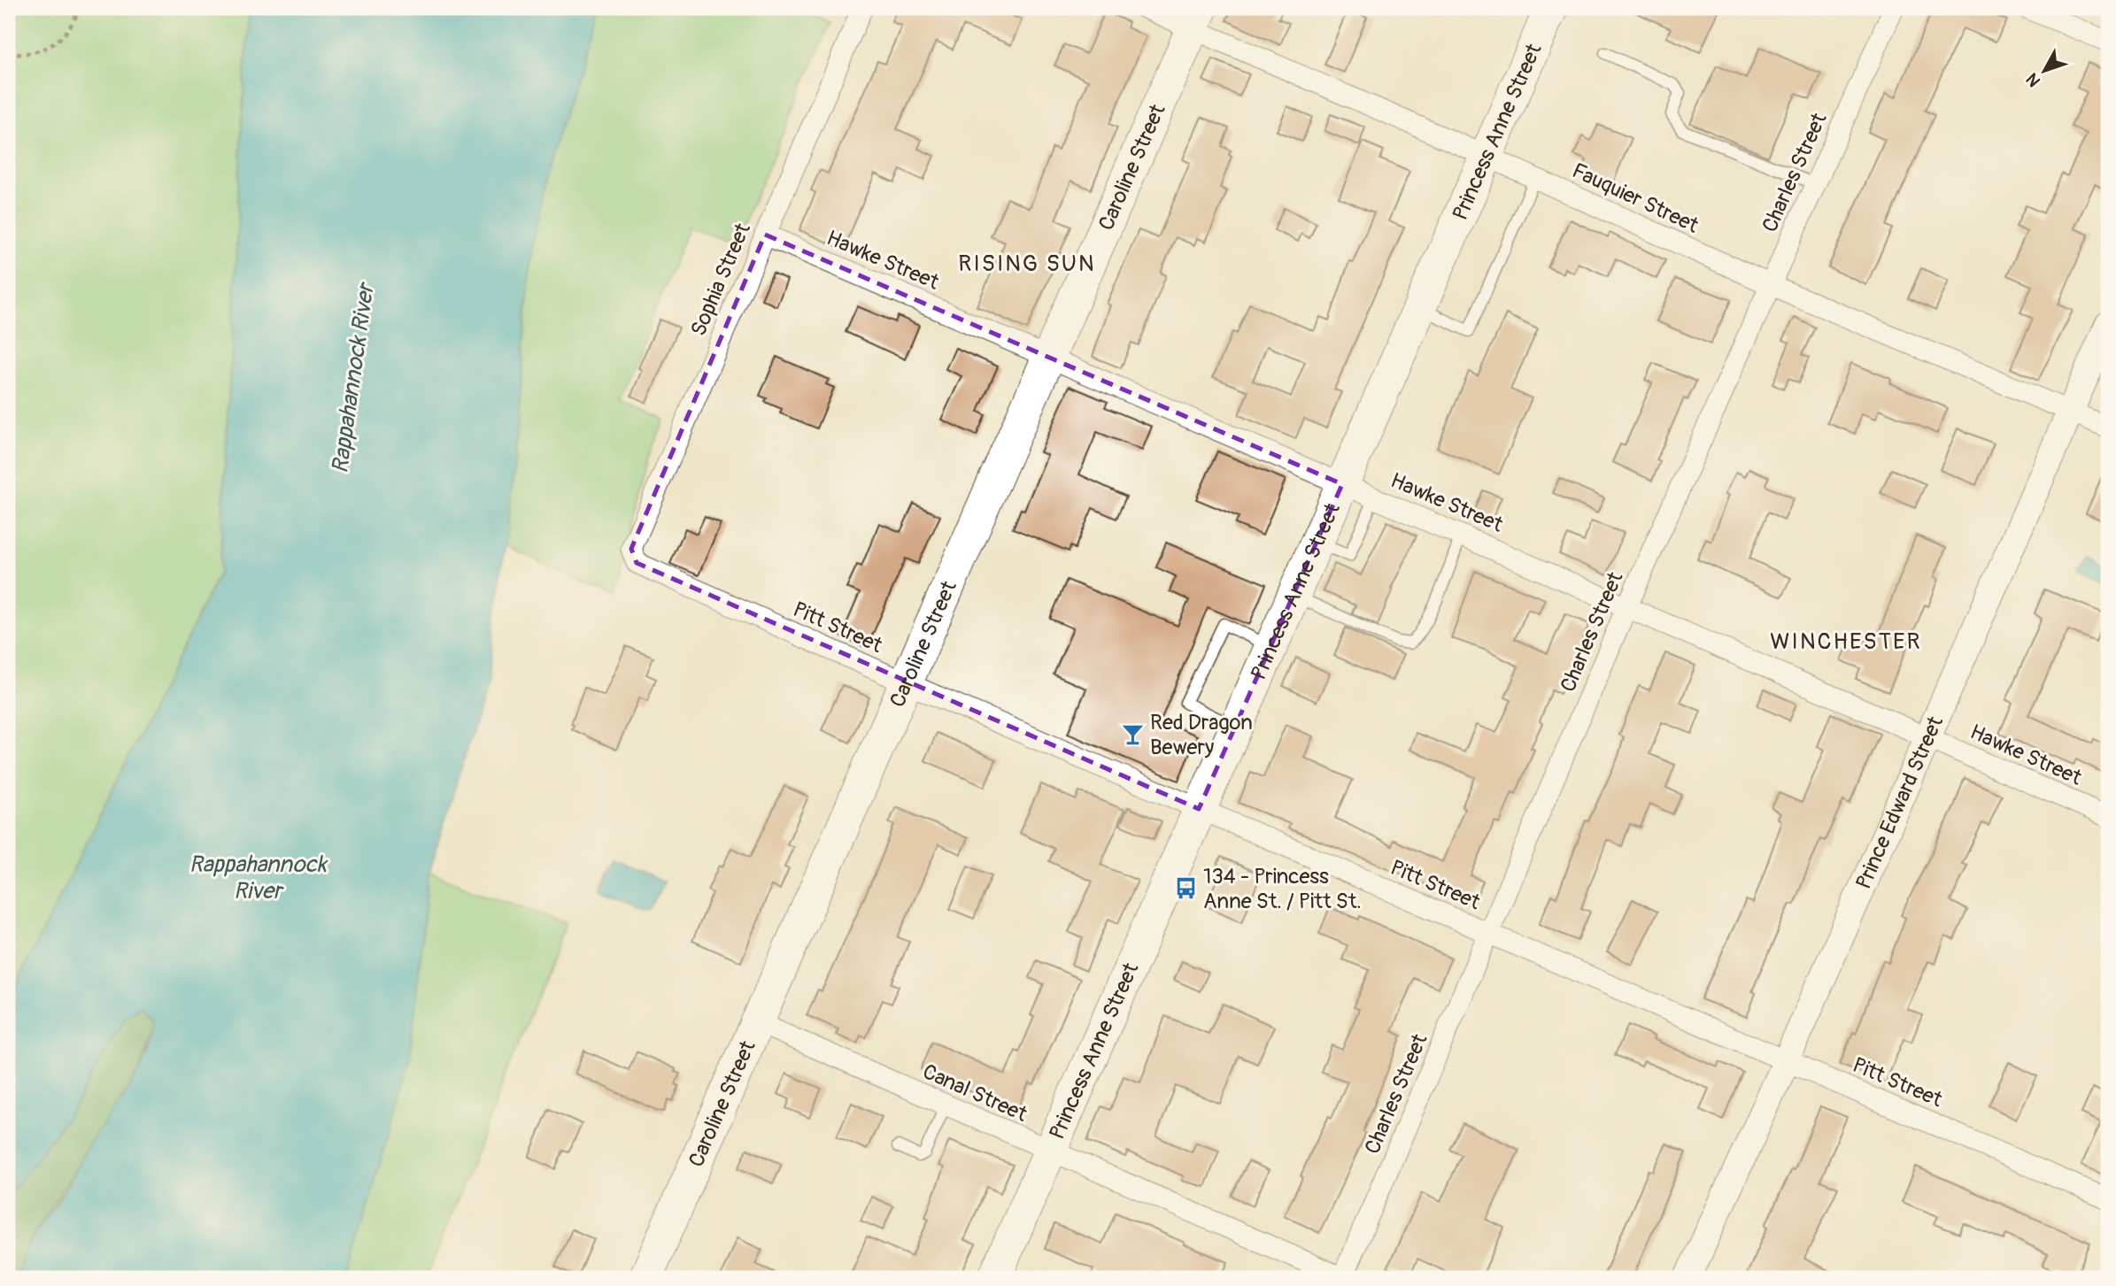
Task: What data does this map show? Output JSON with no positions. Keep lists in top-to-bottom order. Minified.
{"streets":{"main road":["Princess Anne Street","Caroline Street"],"street":["Charles Street","Fauquier Street","Hawke Street","Sophia Street","Pitt Street","Prince Edward Street","Canal Street"]},"crossings":[["Princess Anne Street","Fauquier Street"],["Princess Anne Street","Hawke Street"],["Princess Anne Street","Pitt Street"],["Princess Anne Street","Canal Street"],["Caroline Street","Fauquier Street"],["Caroline Street","Hawke Street"],["Caroline Street","Pitt Street"],["Caroline Street","Canal Street"],["Charles Street","Fauquier Street"],["Charles Street","Hawke Street"],["Charles Street","Pitt Street"],["Charles Street","Canal Street"],["Fauquier Street","Prince Edward Street"],["Hawke Street","Sophia Street"],["Hawke Street","Prince Edward Street"],["Sophia Street","Pitt Street"],["Pitt Street","Prince Edward Street"]],"districts":["RISING SUN","WINCHESTER"],"water":["Rappahannock River"],"places":{"bar":["Red Dragon Bewery"],"bus stop":["134 - Princess Anne St. / Pitt St."]},"north":"bottom left"}
